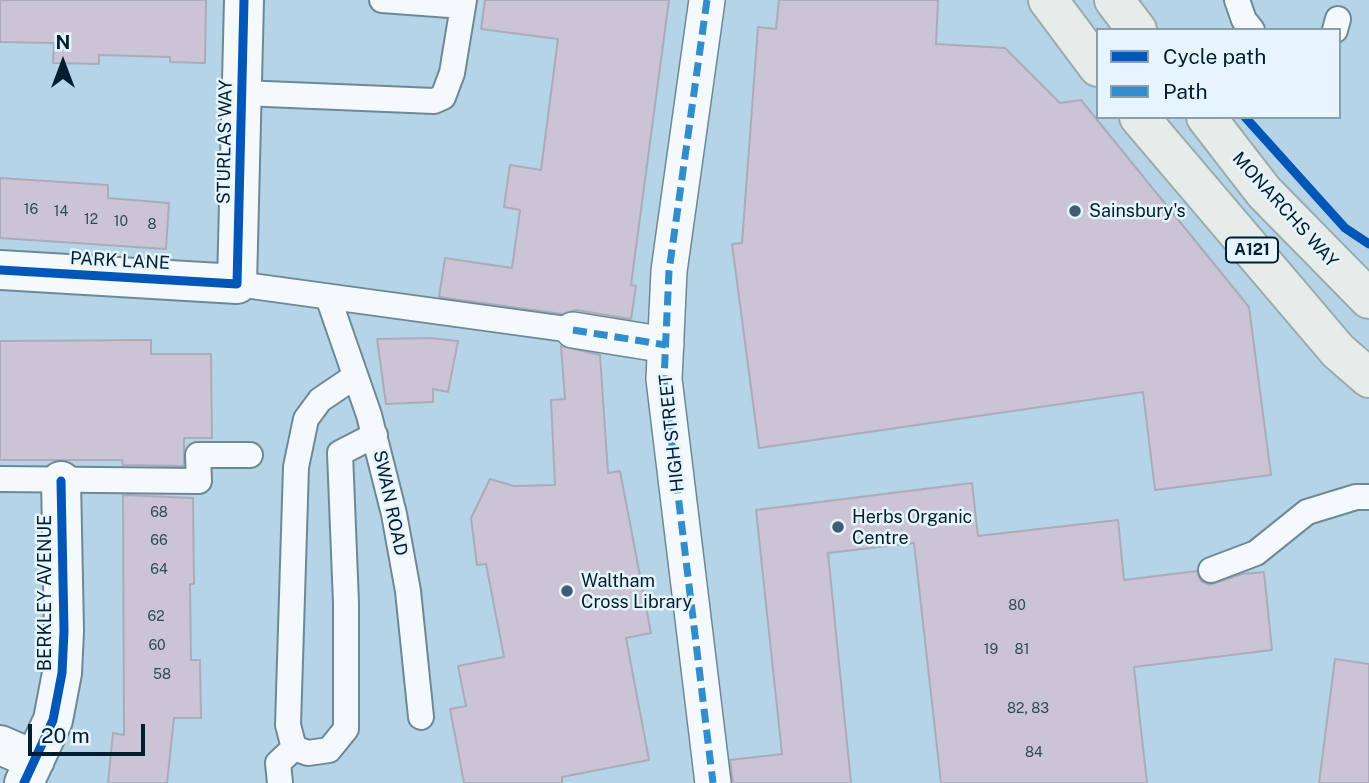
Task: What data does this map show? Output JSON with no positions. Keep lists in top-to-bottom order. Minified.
{"streets":{"main road":["MONARCHS WAY","A121"],"street":["STURLAS WAY","PARK LANE","HIGH STREET","BERKLEY AVENUE"],"lane":["SWAN ROAD"]},"crossings":[["STURLAS WAY","PARK LANE"],["PARK LANE","SWAN ROAD"]],"places":["Sainsbury's","Herbs Organic Centre","Waltham Cross Library"],"house_numbers":["16","14","12","10","8","68","66","64","80","62","60","19","81","58","82, 83","84"],"legend":["Cycle path","Path"],"scale_bar":"20 m","north":"top"}
